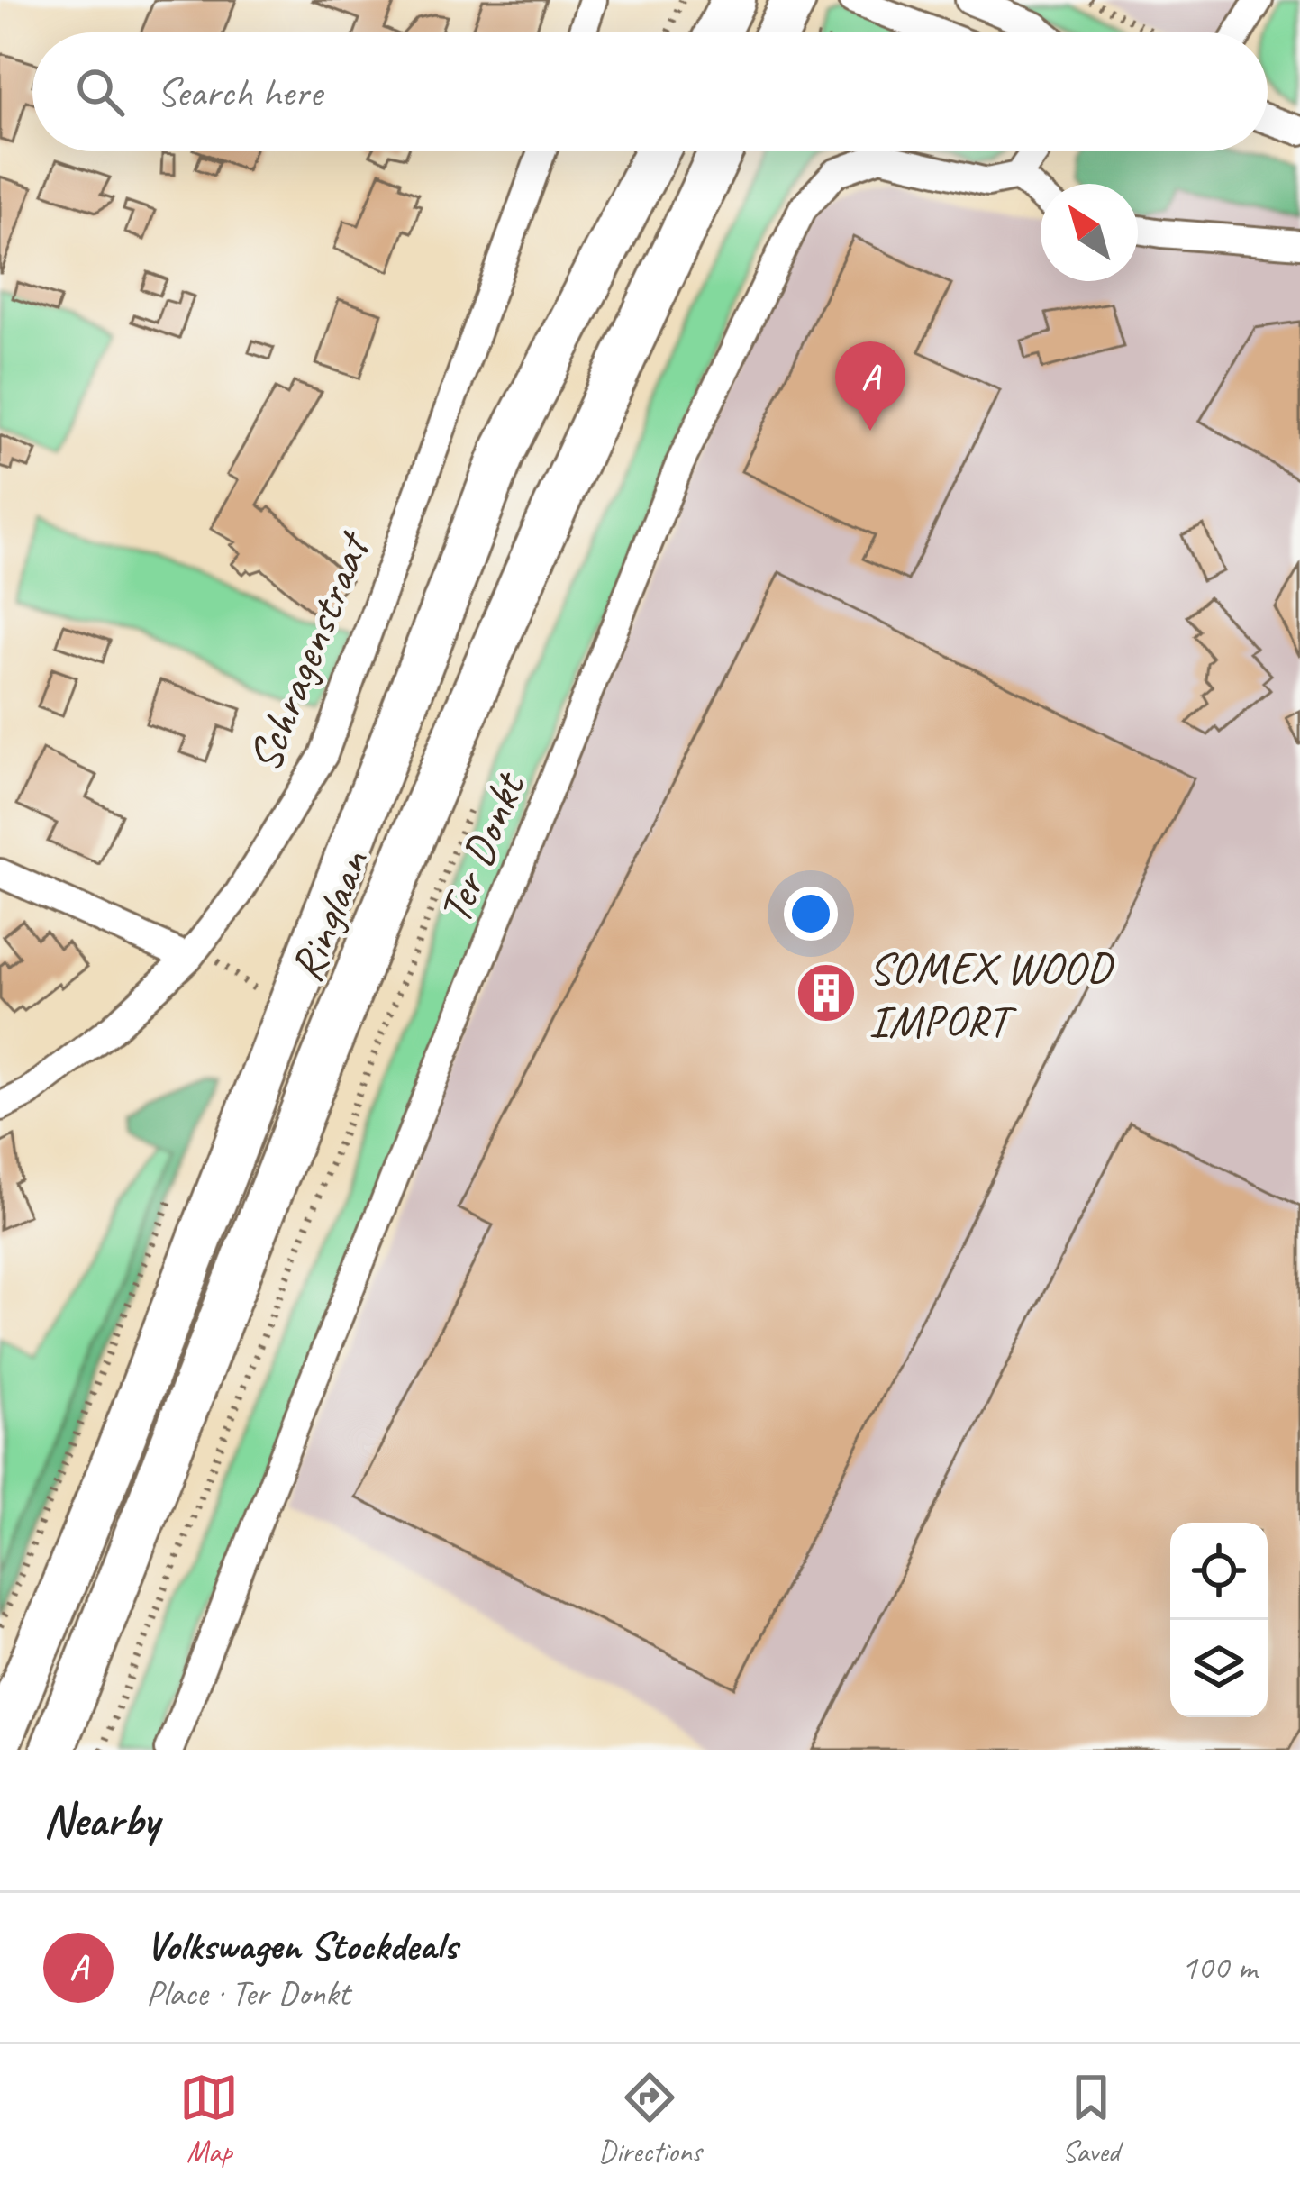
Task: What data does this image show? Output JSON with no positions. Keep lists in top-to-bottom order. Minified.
{"streets":{"main road":["Ringlaan"],"street":["Schragenstraat","Ter Donkt"]},"places":{"building":["SOMEX WOOD IMPORT"]},"north":"top left","page":{"search":"Search here","pins":"A","heading":"Nearby","list":[{"mark":"A","name":"Volkswagen Stockdeals","note":"Place · Ter Donkt","value":"100 m"}],"nav":["Map","Directions","Saved"]}}
